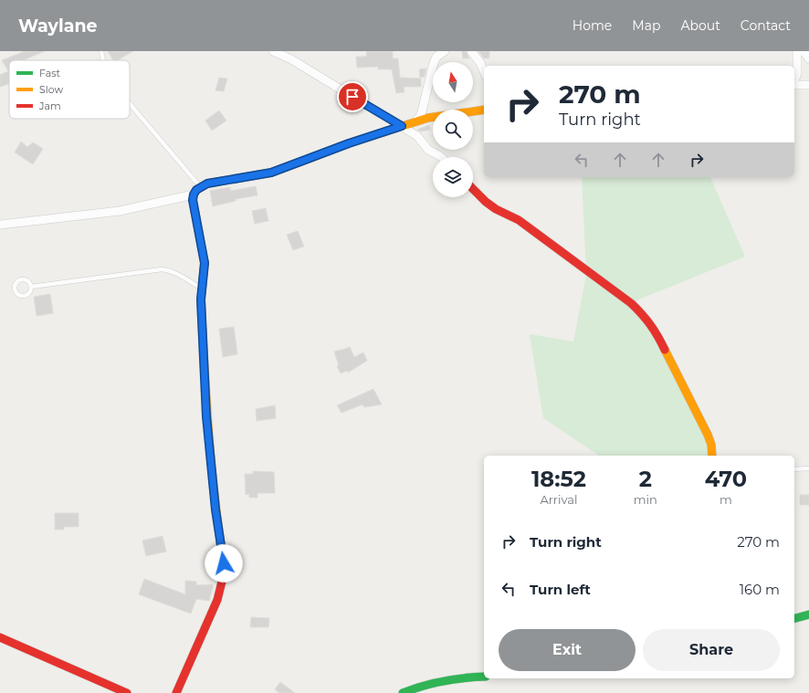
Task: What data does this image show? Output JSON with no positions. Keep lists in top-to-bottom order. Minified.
{"legend":["Fast","Slow","Jam"],"north":"top","page":{"header":"Waylane","nav":["Home","Map","About","Contact"],"turn":["270 m","Turn right"],"eta":["18:52","Arrival","2","min","470","m"],"list":[{"name":"Turn right","value":"270 m"},{"name":"Turn left","value":"160 m"}],"buttons":["Exit","Share"]}}
